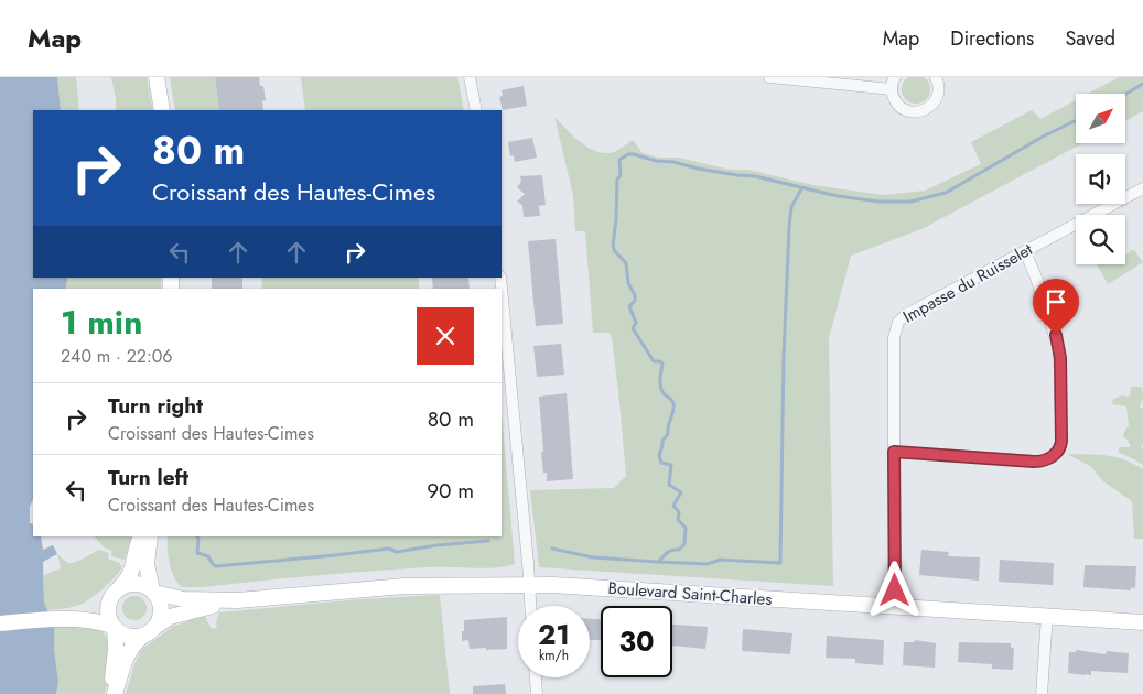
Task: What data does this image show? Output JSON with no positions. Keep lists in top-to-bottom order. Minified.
{"streets":{"street":["Impasse du Ruisselet","Boulevard Saint-Charles"]},"crossings":[["Impasse du Ruisselet","Boulevard Saint-Charles"]],"north":"top right","page":{"header":"Map","nav":["Map","Directions","Saved"],"turn":["80 m","Croissant des Hautes-Cimes"],"heading":["1 min","240 m · 22:06"],"list":[{"name":"Turn right","note":"Croissant des Hautes-Cimes","value":"80 m"},{"name":"Turn left","note":"Croissant des Hautes-Cimes","value":"90 m"}],"speed":"21 km/h","limit":"30"}}
